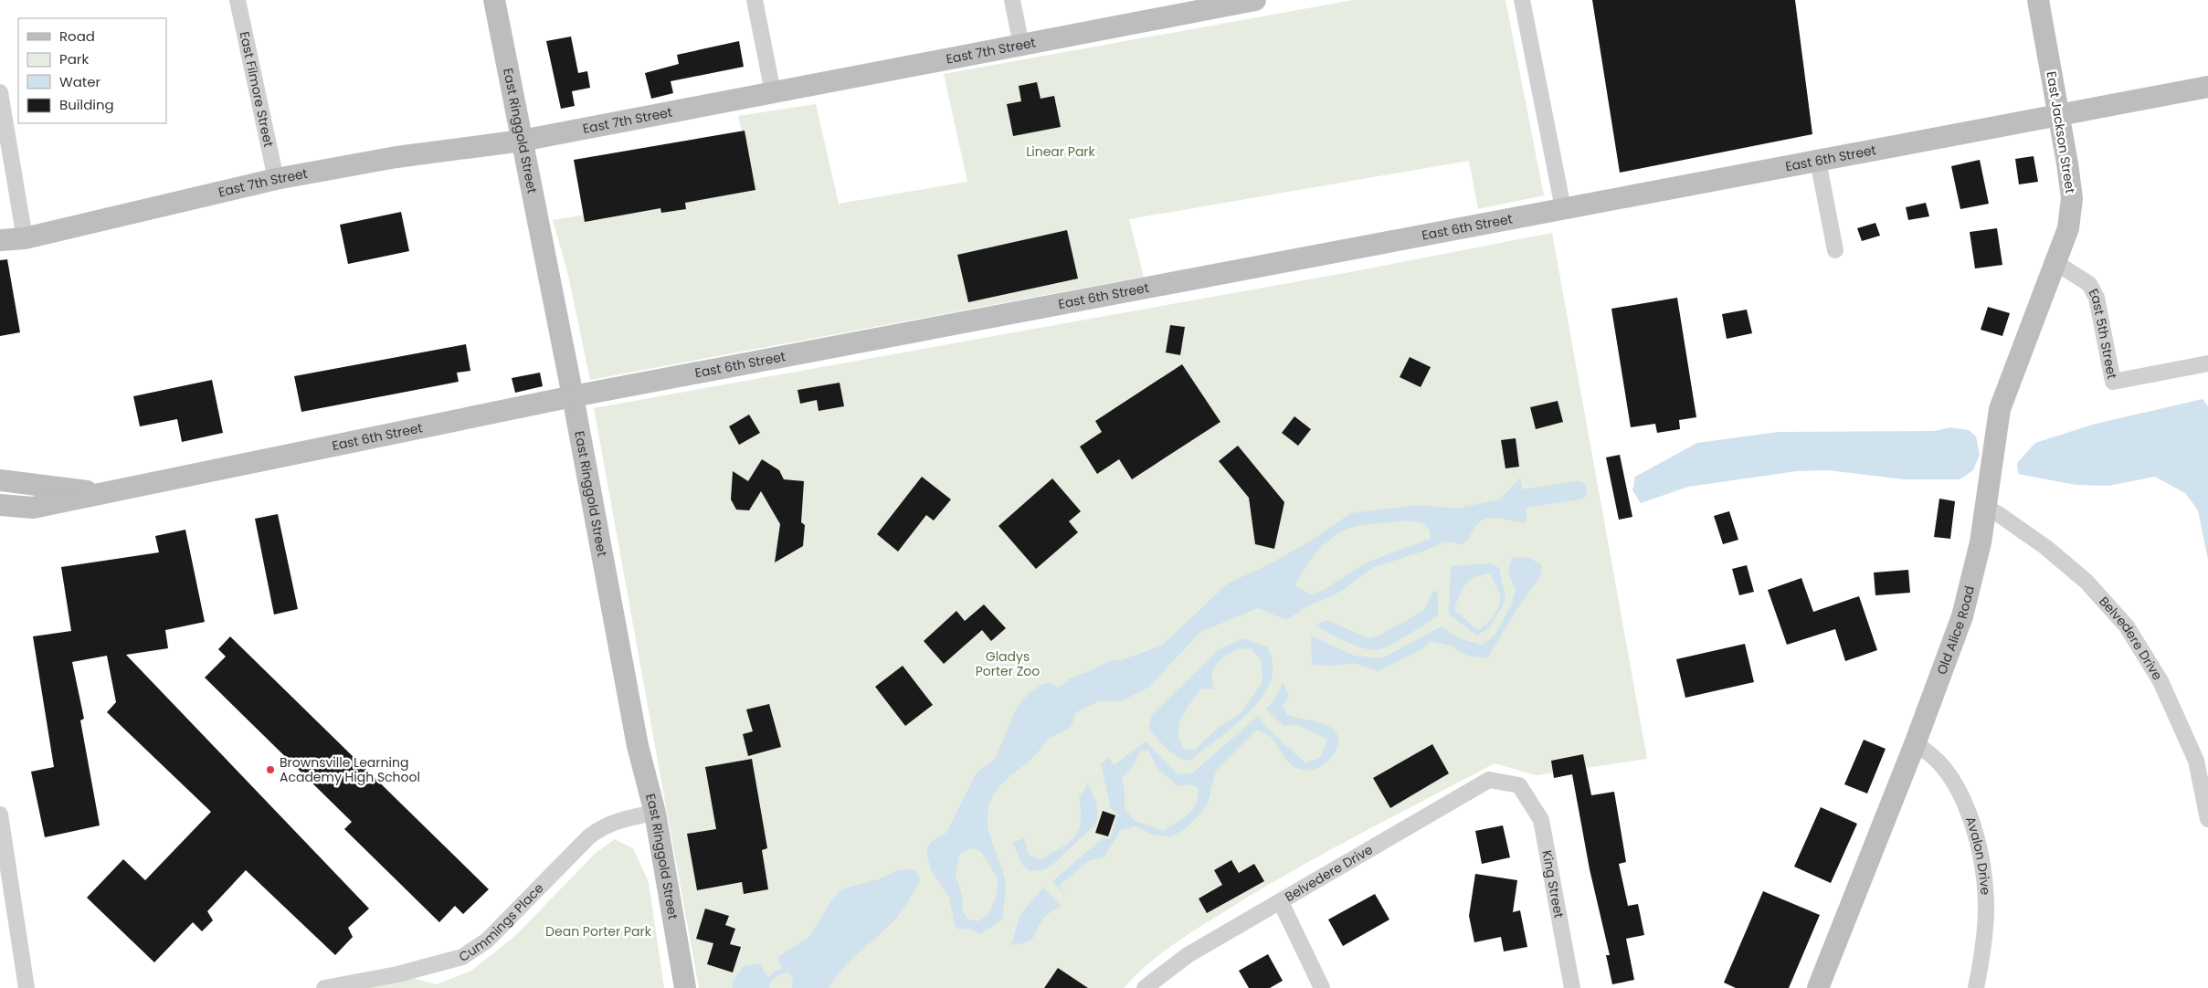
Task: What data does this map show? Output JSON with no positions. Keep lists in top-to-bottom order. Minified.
{"streets":{"main road":["East 7th Street","East Ringgold Street","East Jackson Street","East 6th Street","Old Alice Road"],"street":["East Filmore Street","East 5th Street","Belvedere Drive","Avalon Drive","King Street","Cummings Place"]},"crossings":[["East 7th Street","East Filmore Street"],["East 7th Street","East Ringgold Street"],["East Ringgold Street","East 6th Street"],["East Ringgold Street","Cummings Place"],["East Jackson Street","East 6th Street"],["East Jackson Street","East 5th Street"],["East Jackson Street","Old Alice Road"],["East 5th Street","Old Alice Road"],["Old Alice Road","Belvedere Drive"],["Old Alice Road","Avalon Drive"],["Belvedere Drive","King Street"]],"parks":["Linear Park","Gladys Porter Zoo","Dean Porter Park"],"places":["Brownsville Learning Academy High School"],"legend":["Road","Park","Water","Building"]}
